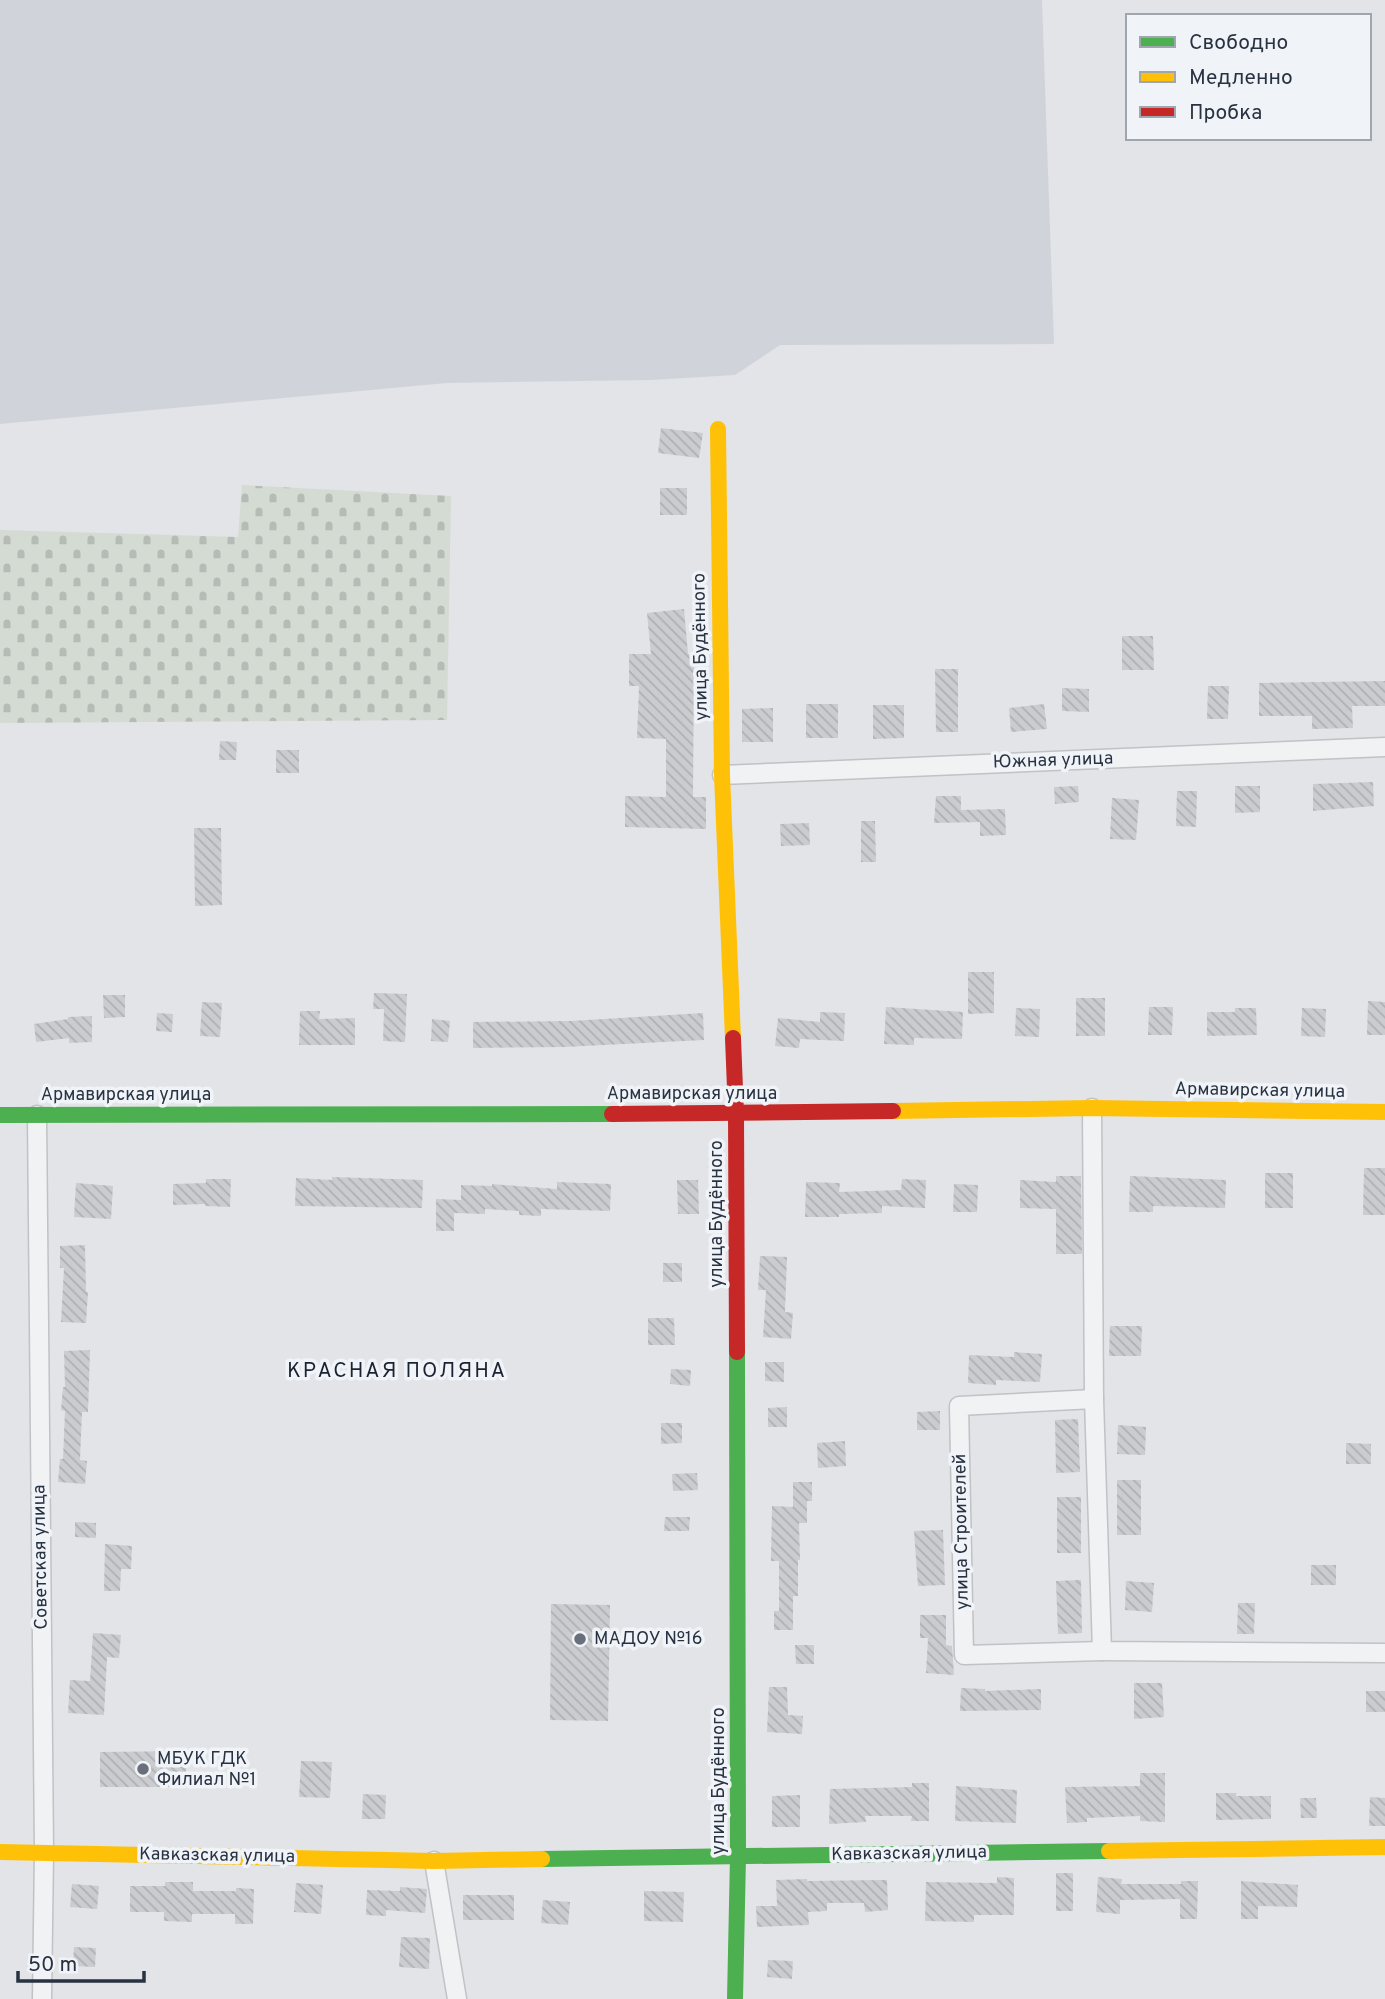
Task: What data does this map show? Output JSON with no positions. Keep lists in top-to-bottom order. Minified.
{"streets":{"street":["улица Будённого","Южная улица","Армавирская улица","улица Строителей","Советская улица","Кавказская улица"]},"crossings":[["улица Будённого","Южная улица"],["улица Будённого","Армавирская улица"],["улица Будённого","Кавказская улица"],["Армавирская улица","Советская улица"],["Советская улица","Кавказская улица"]],"districts":["КРАСНАЯ ПОЛЯНА"],"places":["МАДОУ №16","МБУК ГДК Филиал №1"],"legend":["Свободно","Медленно","Пробка"],"scale_bar":"50 m"}
